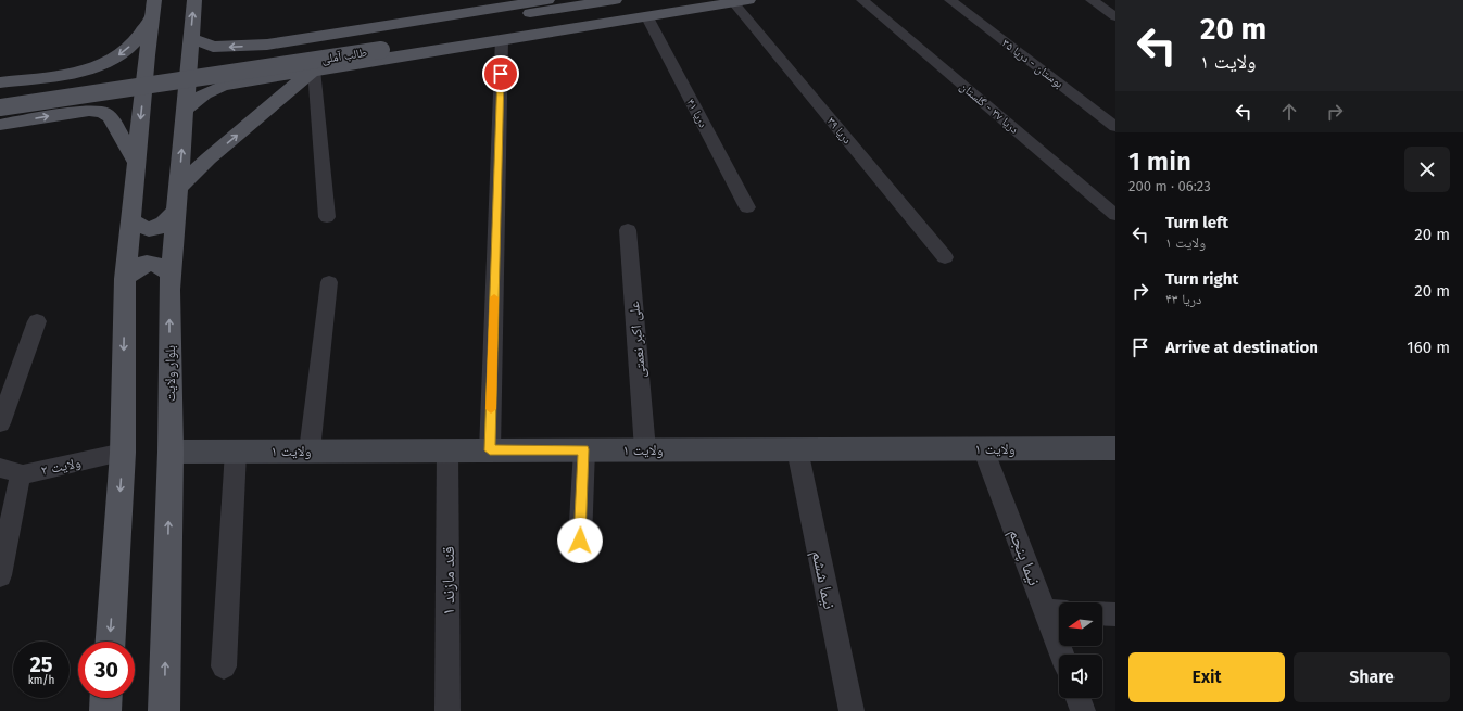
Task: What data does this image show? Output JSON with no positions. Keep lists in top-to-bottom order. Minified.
{"streets":{"main road":["طالب آملی","بلوار ولایت"],"street":["بوستان - دریا ۳۵","دریا ۳۷ - گلستان","دریا ۴۱","دریا ۳۹","علی اکبر نعمتی","ولایت ۱","ولایت ۲","نیما پنجم","نیما ششم","قند مازند ۱"]},"crossings":[["علی اکبر نعمتی","ولایت ۱"],["بلوار ولایت","ولایت ۱"],["ولایت ۱","نیما پنجم"],["ولایت ۱","نیما ششم"],["ولایت ۱","قند مازند ۱"]],"north":"left","page":{"turn":["20 m","ولایت ۱"],"heading":["1 min","200 m · 06:23"],"list":[{"name":"Turn left","note":"ولایت ۱","value":"20 m"},{"name":"Turn right","note":"دریا ۴۳","value":"20 m"},{"name":"Arrive at destination","value":"160 m"}],"speed":"25 km/h","limit":"30","buttons":["Exit","Share"]}}
